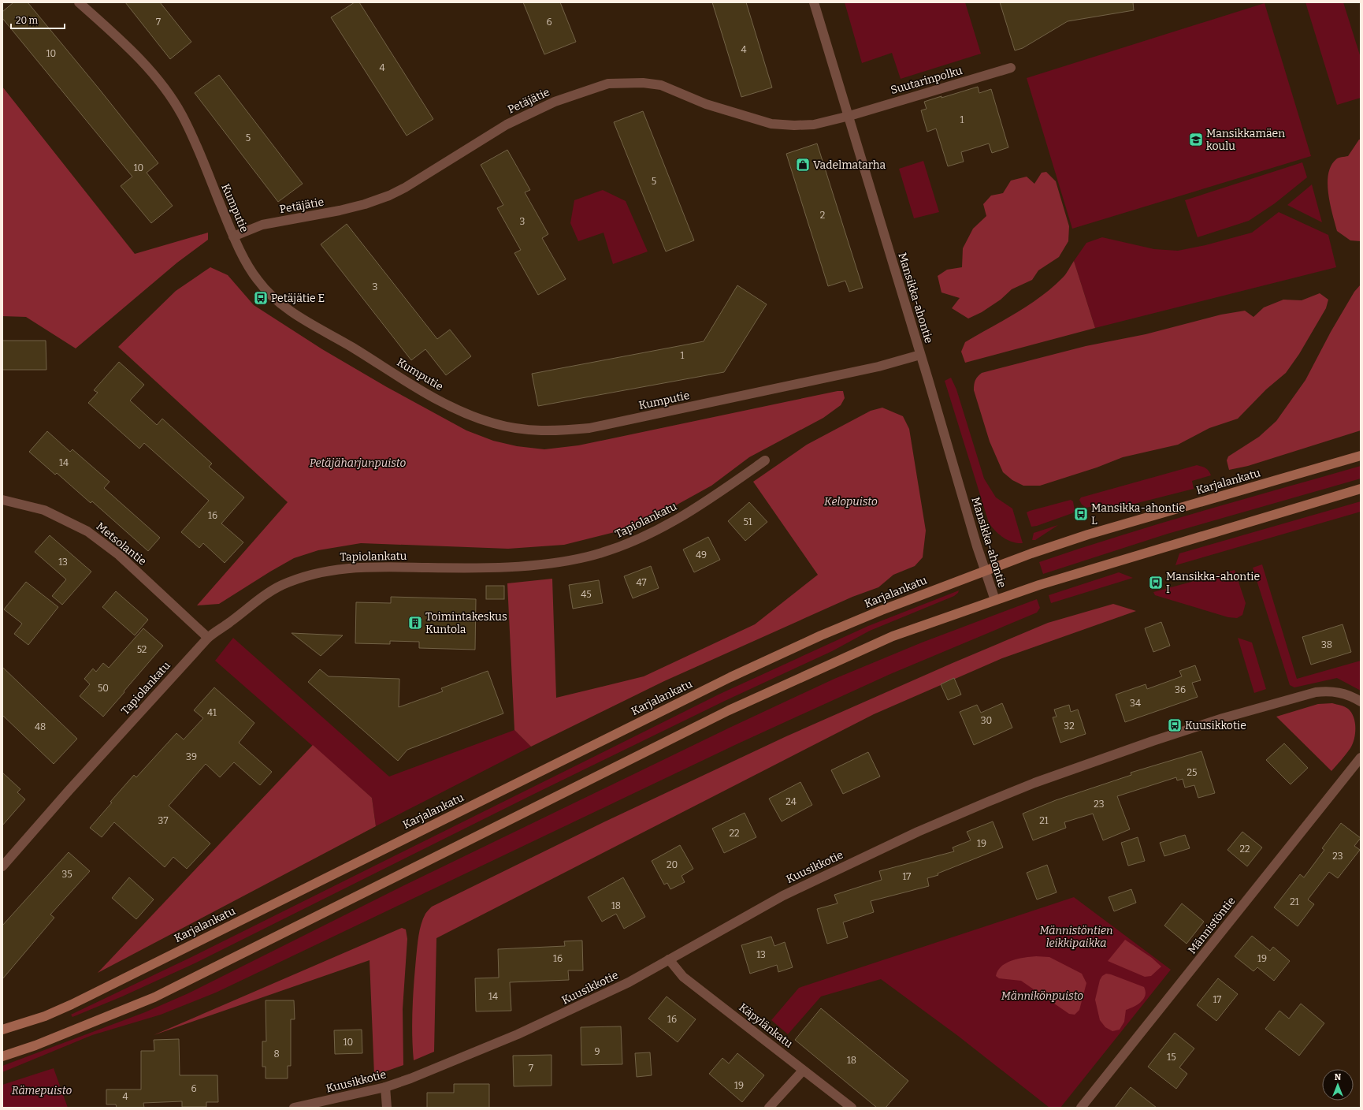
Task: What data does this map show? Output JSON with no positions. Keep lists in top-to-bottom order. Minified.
{"streets":{"main road":["Karjalankatu"],"street":["Suutarinpolku","Petäjätie","Kumputie","Mansikka-ahontie","Tapiolankatu","Metsolantie","Kuusikkotie","Männistöntie","Käpylänkatu"]},"crossings":[["Suutarinpolku","Petäjätie"],["Suutarinpolku","Mansikka-ahontie"],["Petäjätie","Kumputie"],["Petäjätie","Mansikka-ahontie"],["Kumputie","Mansikka-ahontie"],["Mansikka-ahontie","Karjalankatu"],["Tapiolankatu","Metsolantie"],["Kuusikkotie","Käpylänkatu"]],"parks":["Petäjäharjunpuisto","Kelopuisto","Männistöntien leikkipaikka","Männikönpuisto","Rämepuisto"],"places":{"school or university":["Mansikkamäen koulu"],"shop":["Vadelmatarha"],"bus stop":["Petäjätie E","Mansikka-ahontie L","Mansikka-ahontie I","Kuusikkotie"],"building":["Toimintakeskus Kuntola"]},"house_numbers":["7","6","4","10","4","1","5","10","5","2","3","3","1","14","16","51","49","13","47","45","38","52","50","36","34","41","30","32","48","39","25","24","23","37","21","22","19","22","23","20","35","17","21","18","13","16","19","14","17","16","10","9","8","15","18","7","19","6","4"],"scale_bar":"20 m","north":"top"}
